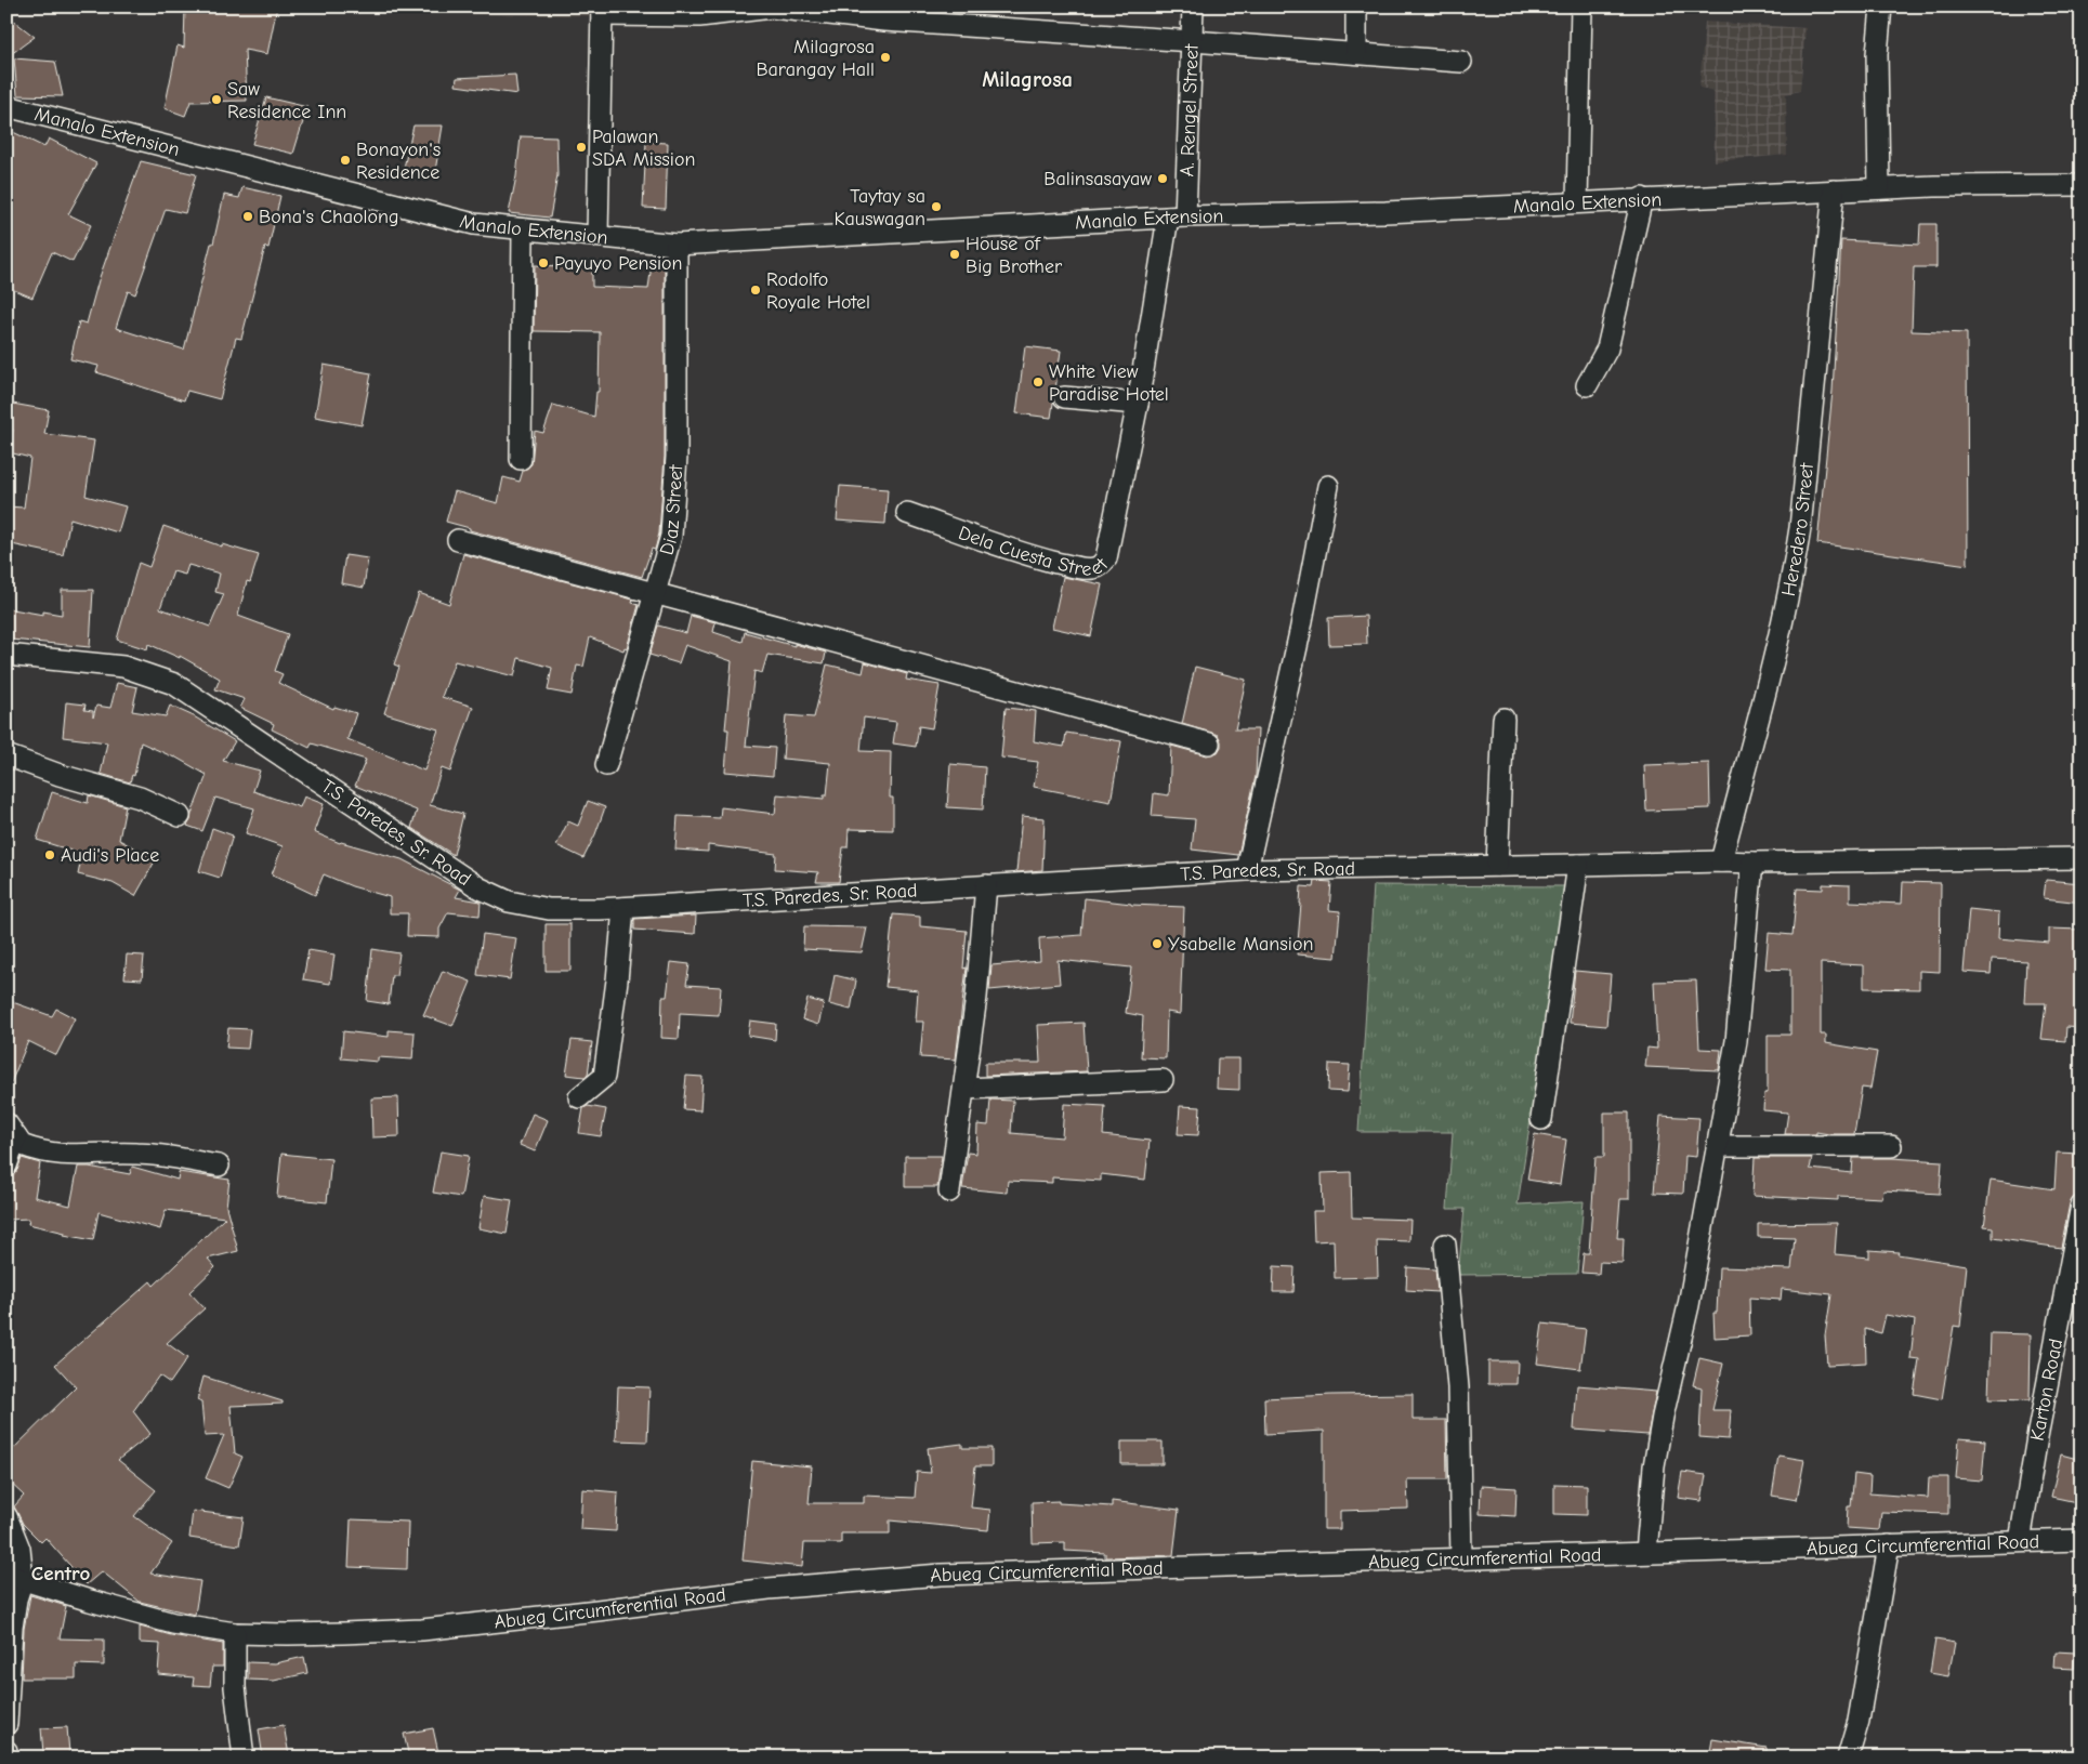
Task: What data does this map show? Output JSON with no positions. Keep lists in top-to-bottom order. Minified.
{"streets":{"street":["A. Rengel Street","Manalo Extension","Diaz Street","Heredero Street","Dela Cuesta Street","T.S. Paredes, Sr. Road","Karton Road","Abueg Circumferential Road"]},"crossings":[["A. Rengel Street","Manalo Extension"],["A. Rengel Street","Dela Cuesta Street"],["Manalo Extension","Diaz Street"],["Manalo Extension","Heredero Street"],["Manalo Extension","Dela Cuesta Street"],["Heredero Street","T.S. Paredes, Sr. Road"],["Karton Road","Abueg Circumferential Road"]],"districts":["Milagrosa","Centro"],"places":["Milagrosa Barangay Hall","Saw Residence Inn","Palawan SDA Mission","Bonayon's Residence","Balinsasayaw","Taytay sa Kauswagan","Bona's Chaolong","House of Big Brother","Payuyo Pension","Rodolfo Royale Hotel","White View Paradise Hotel","Audi's Place","Ysabelle Mansion"]}
